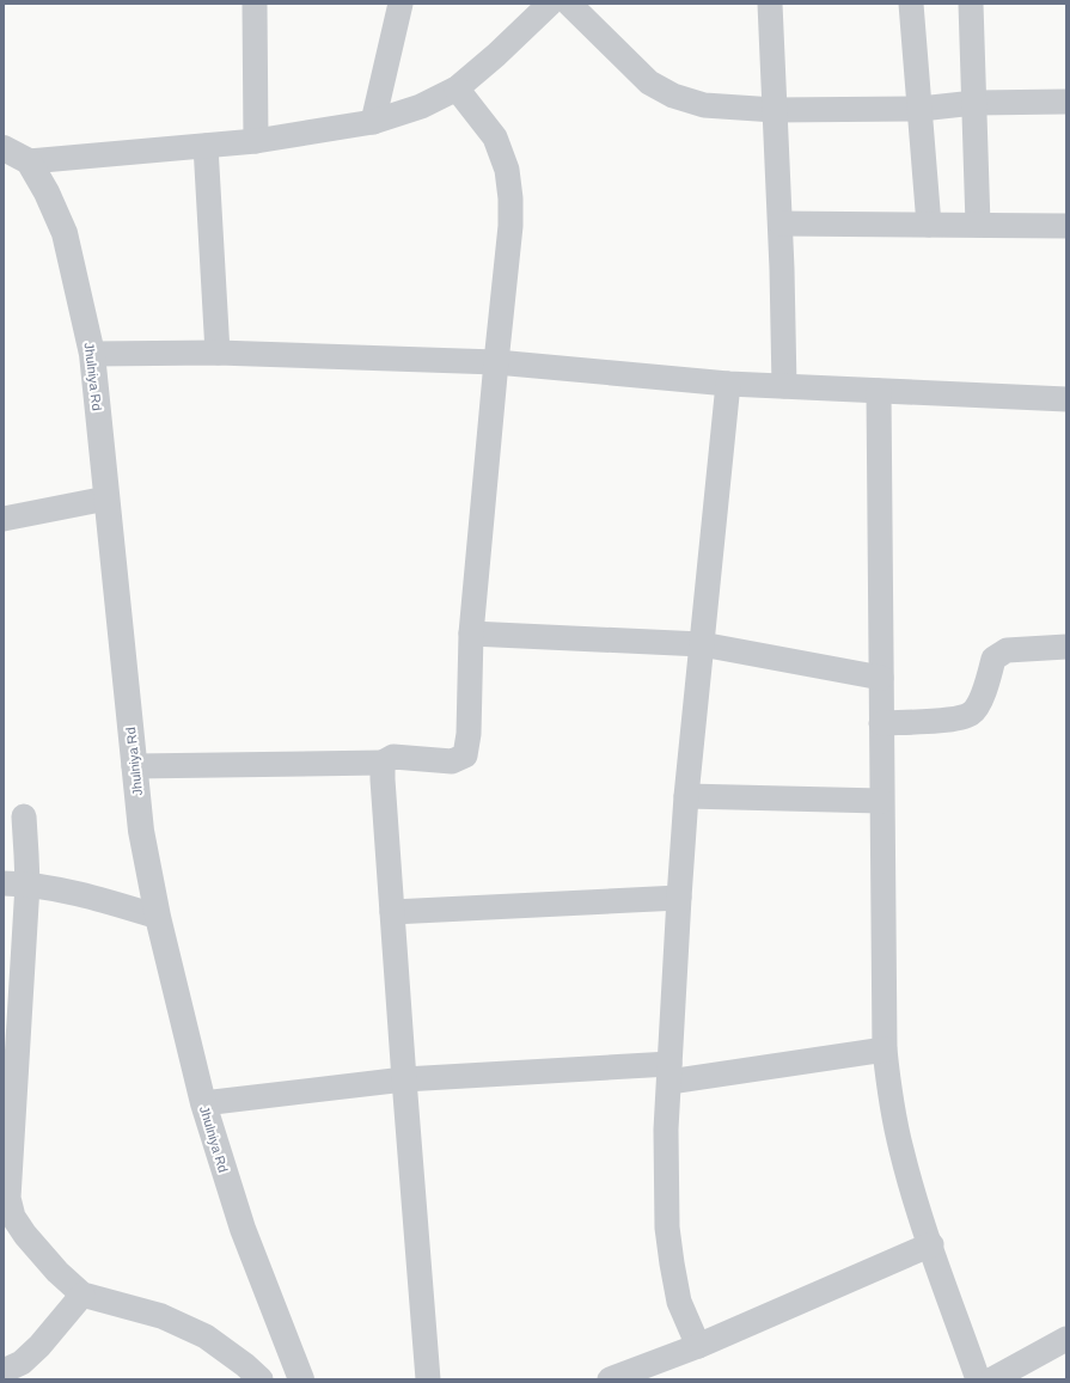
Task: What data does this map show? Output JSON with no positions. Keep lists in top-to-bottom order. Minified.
{"streets":{"street":["Jhulniya Rd"]}}
